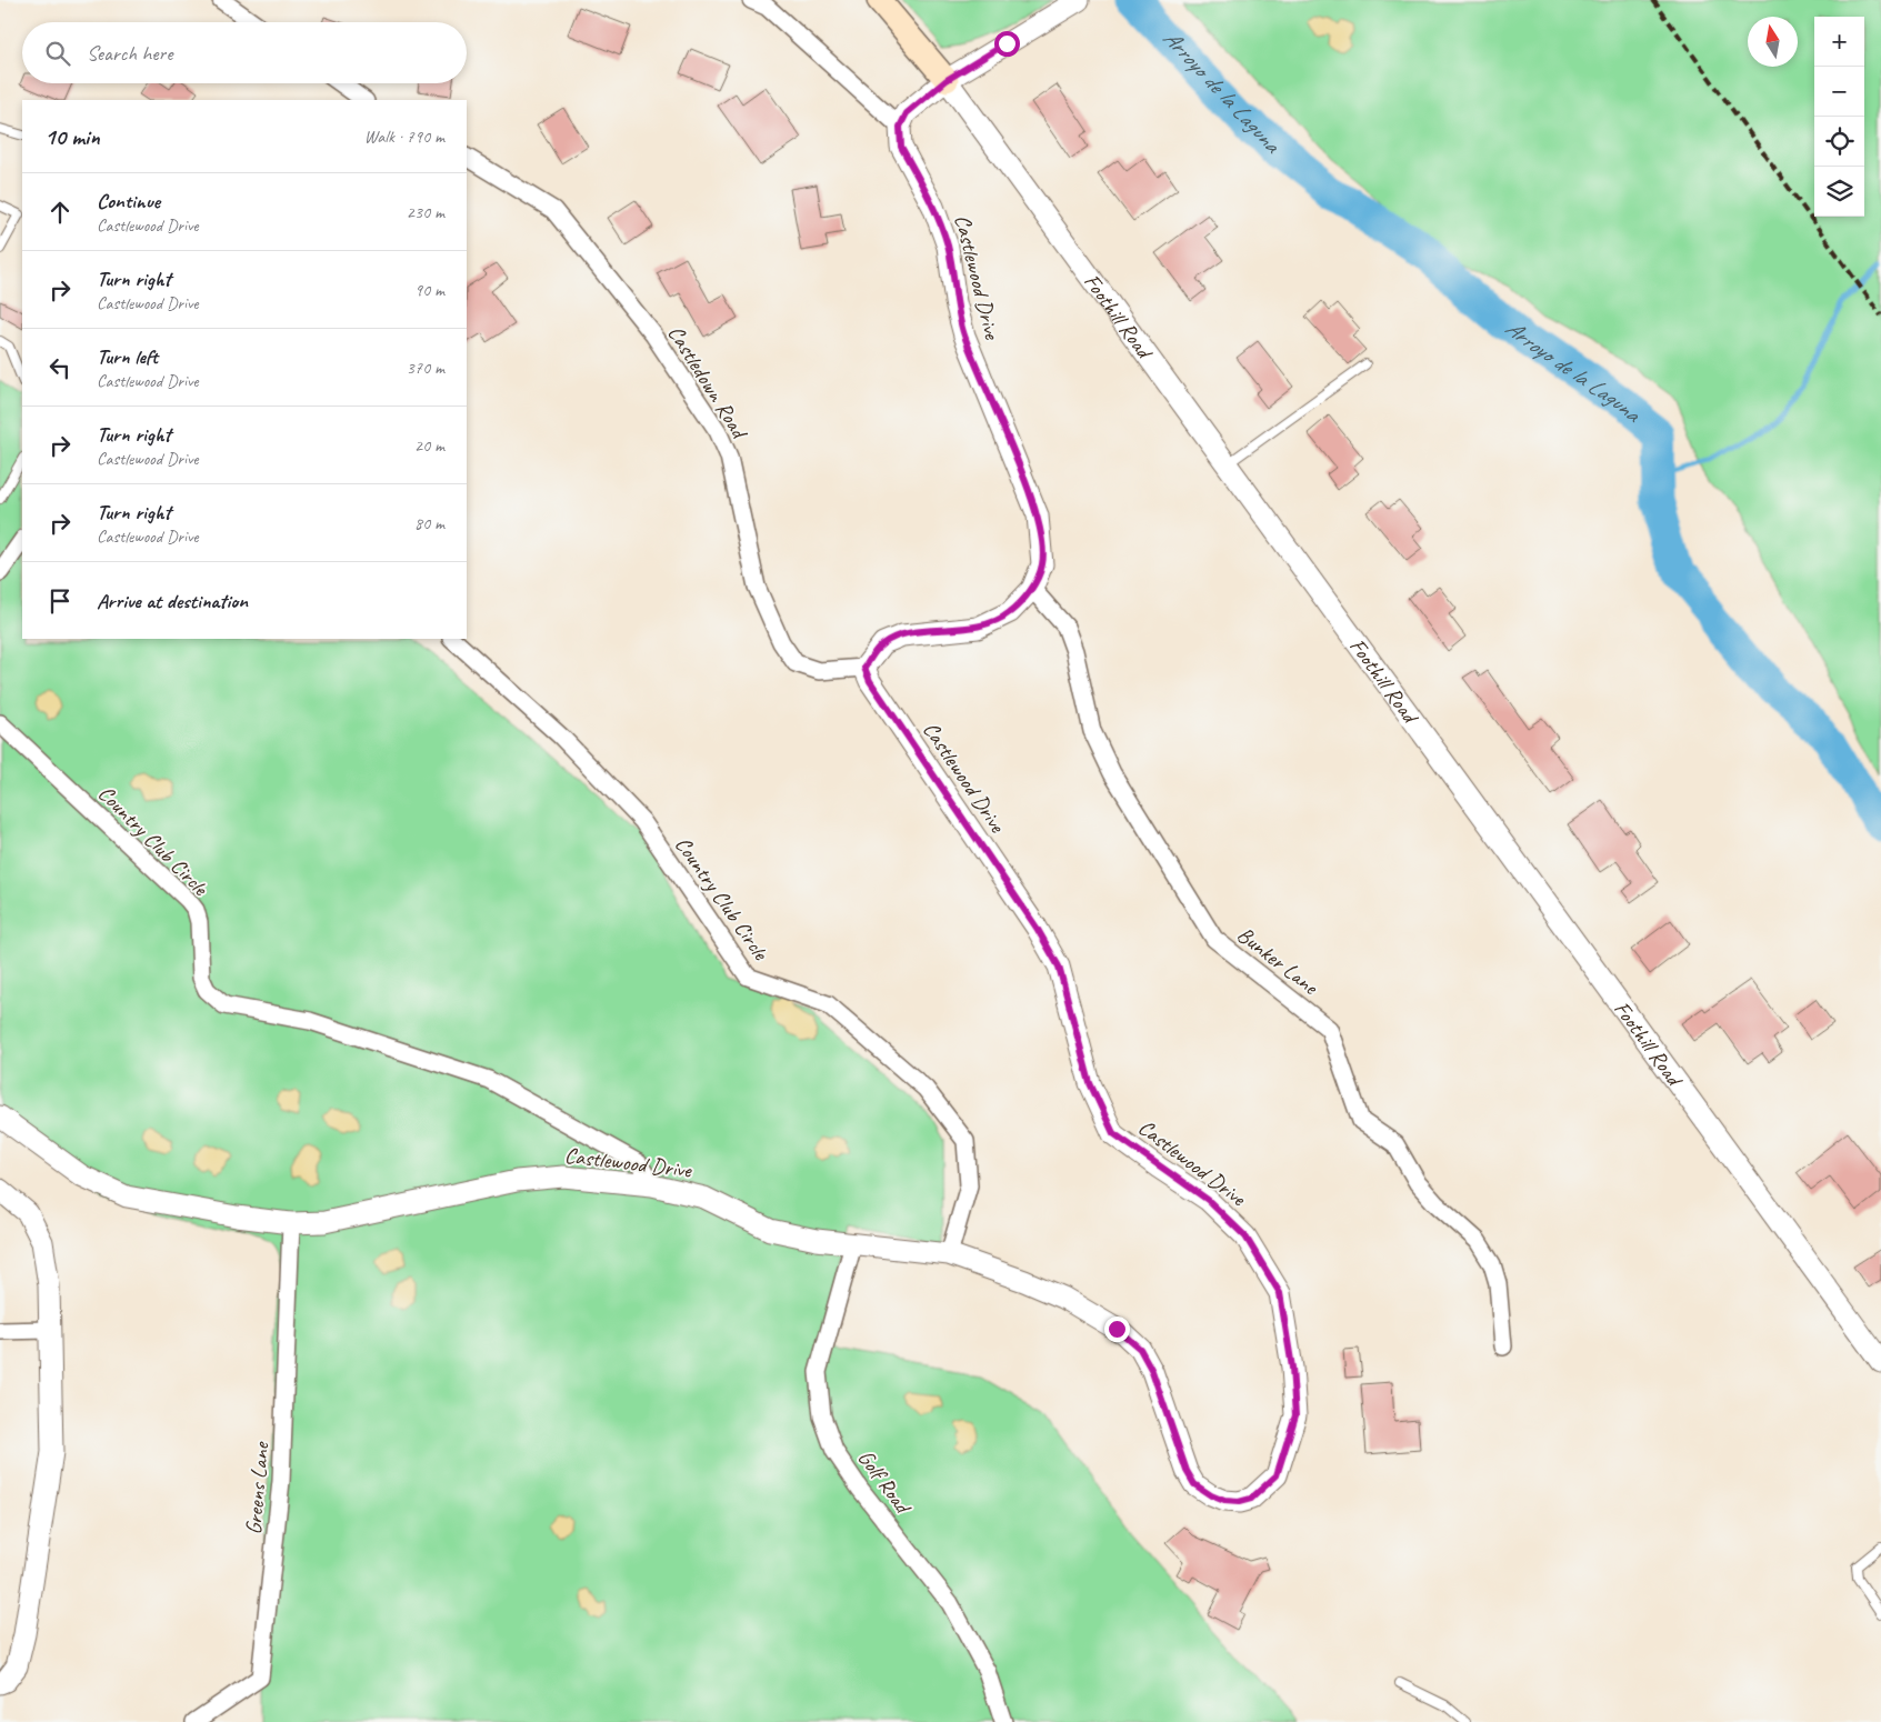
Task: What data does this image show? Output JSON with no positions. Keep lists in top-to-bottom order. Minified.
{"streets":{"main road":["Foothill Road"],"street":["Castlewood Drive","Castledown Road","Country Club Circle","Bunker Lane","Golf Road","Greens Lane"]},"crossings":[["Castlewood Drive","Castledown Road"],["Castlewood Drive","Country Club Circle"],["Castlewood Drive","Bunker Lane"],["Castlewood Drive","Golf Road"],["Castlewood Drive","Greens Lane"]],"water":["Arroyo de la Laguna"],"north":"top","page":{"map_buttons":["+","−"],"search":"Search here","heading":["10 min","Walk · 790 m"],"list":[["Continue","Castlewood Drive","230 m"],["Turn right","Castlewood Drive","90 m"],["Turn left","Castlewood Drive","370 m"],["Turn right","Castlewood Drive","20 m"],["Turn right","Castlewood Drive","80 m"],"Arrive at destination"]}}
